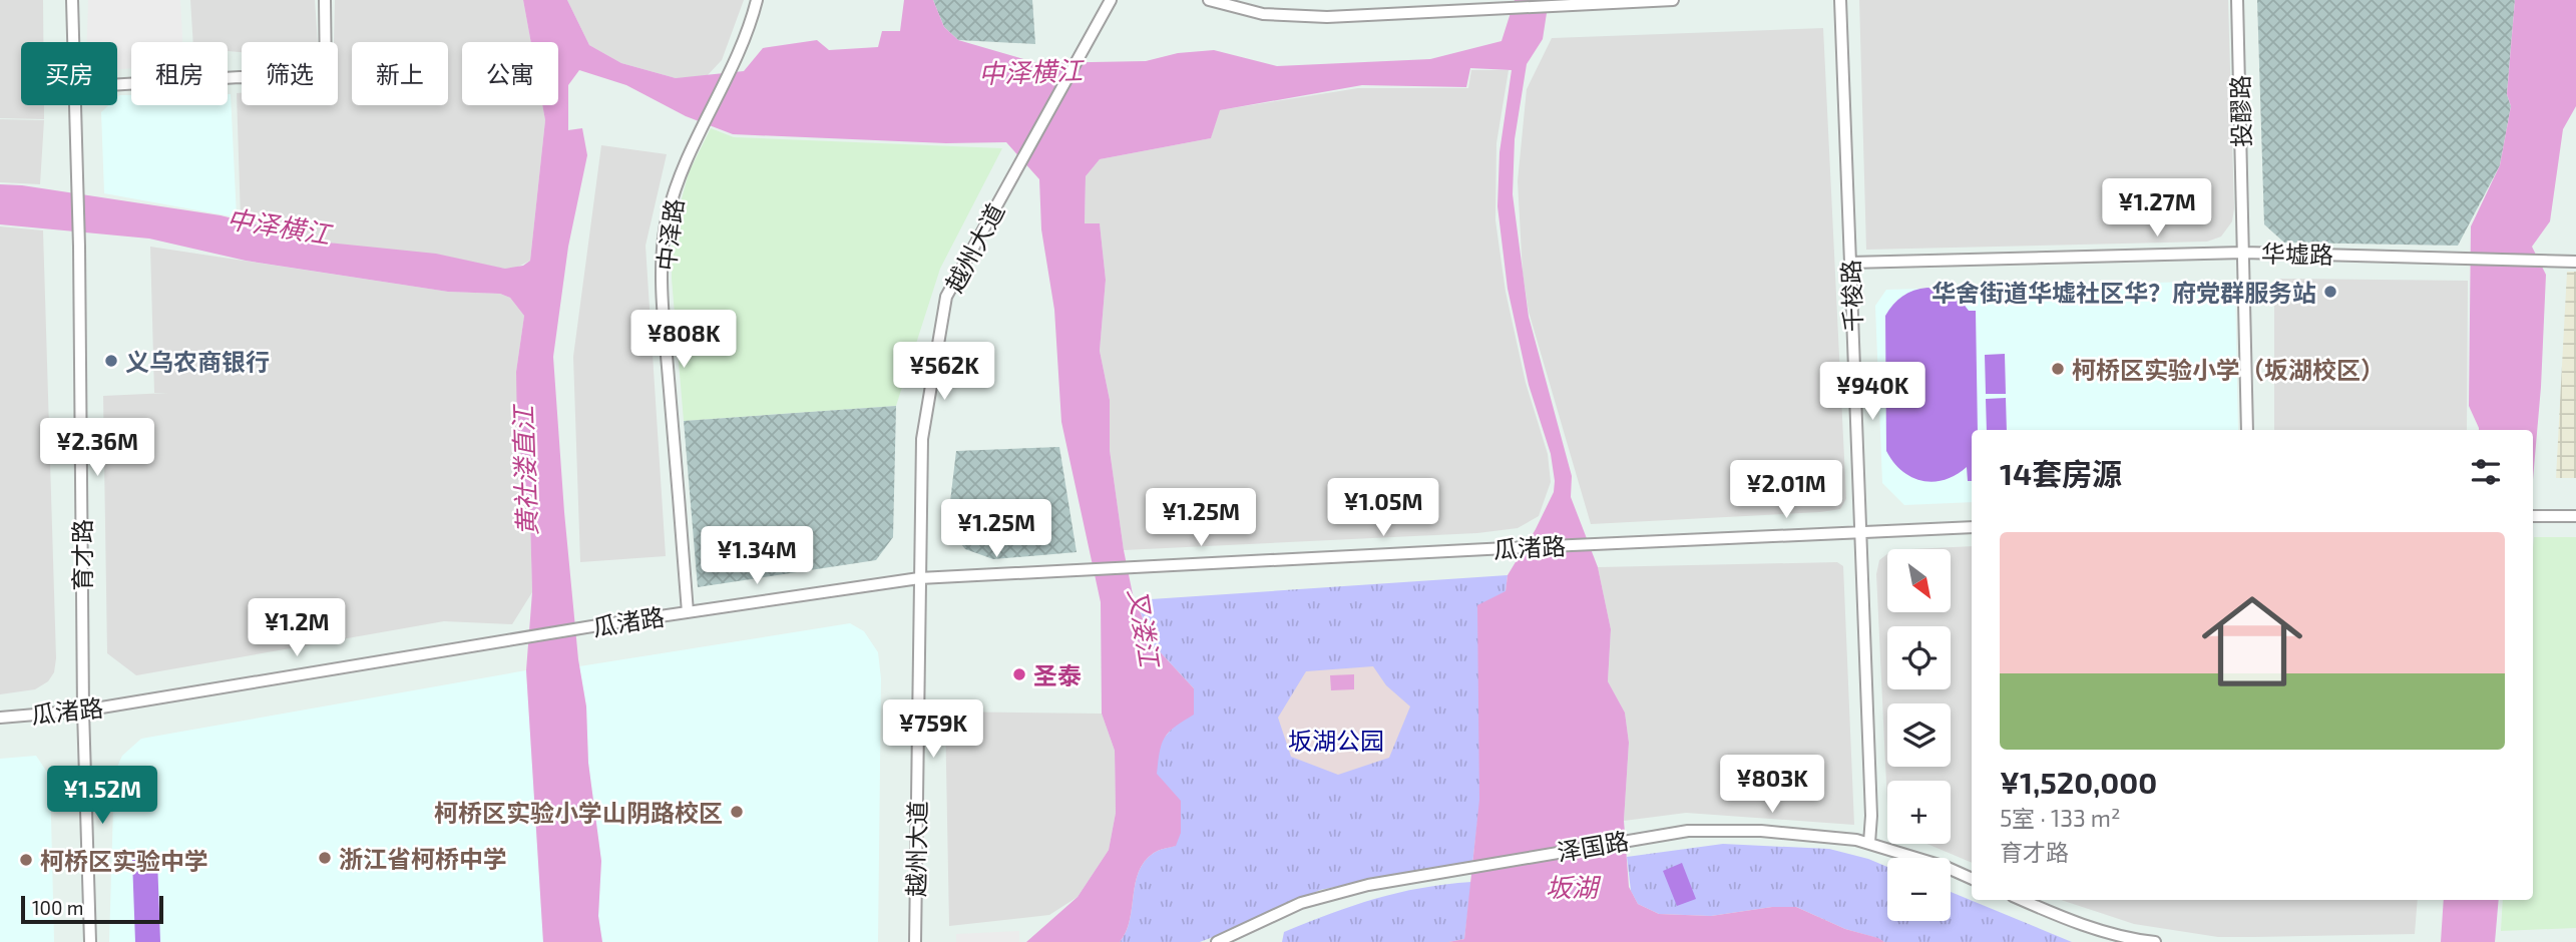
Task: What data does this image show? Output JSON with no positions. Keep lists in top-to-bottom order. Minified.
{"streets":{"street":["投醪路","中泽路","越州大道","华墟路","千梭路","瓜渚路","育才路","泽国路"]},"crossings":[["投醪路","华墟路"],["中泽路","瓜渚路"],["越州大道","瓜渚路"],["华墟路","千梭路"],["千梭路","瓜渚路"],["千梭路","泽国路"],["瓜渚路","育才路"]],"water":["中泽横江","黄社溇直江","叉溇江","坂湖"],"parks":["坂湖公园"],"places":["华舍街道华墟社区华？府党群服务站","义乌农商银行","柯桥区实验小学（坂湖校区）","圣泰","柯桥区实验小学山阴路校区","浙江省柯桥中学","柯桥区实验中学"],"scale_bar":"100 m","north":"bottom right","page":{"chip":["买房","租房","筛选","新上","公寓"],"price":["¥1.27M","¥808K","¥562K","¥940K","¥2.36M","¥2.01M","¥1.05M","¥1.25M","¥1.25M","¥1.34M","¥1.2M","¥759K","¥803K","¥1.52M"],"heading":"14套房源","list":[{"name":"¥1,520,000","note":"5室 · 133 m² · 育才路"}],"map_buttons":["+","−"],"scale":"100 m"}}
